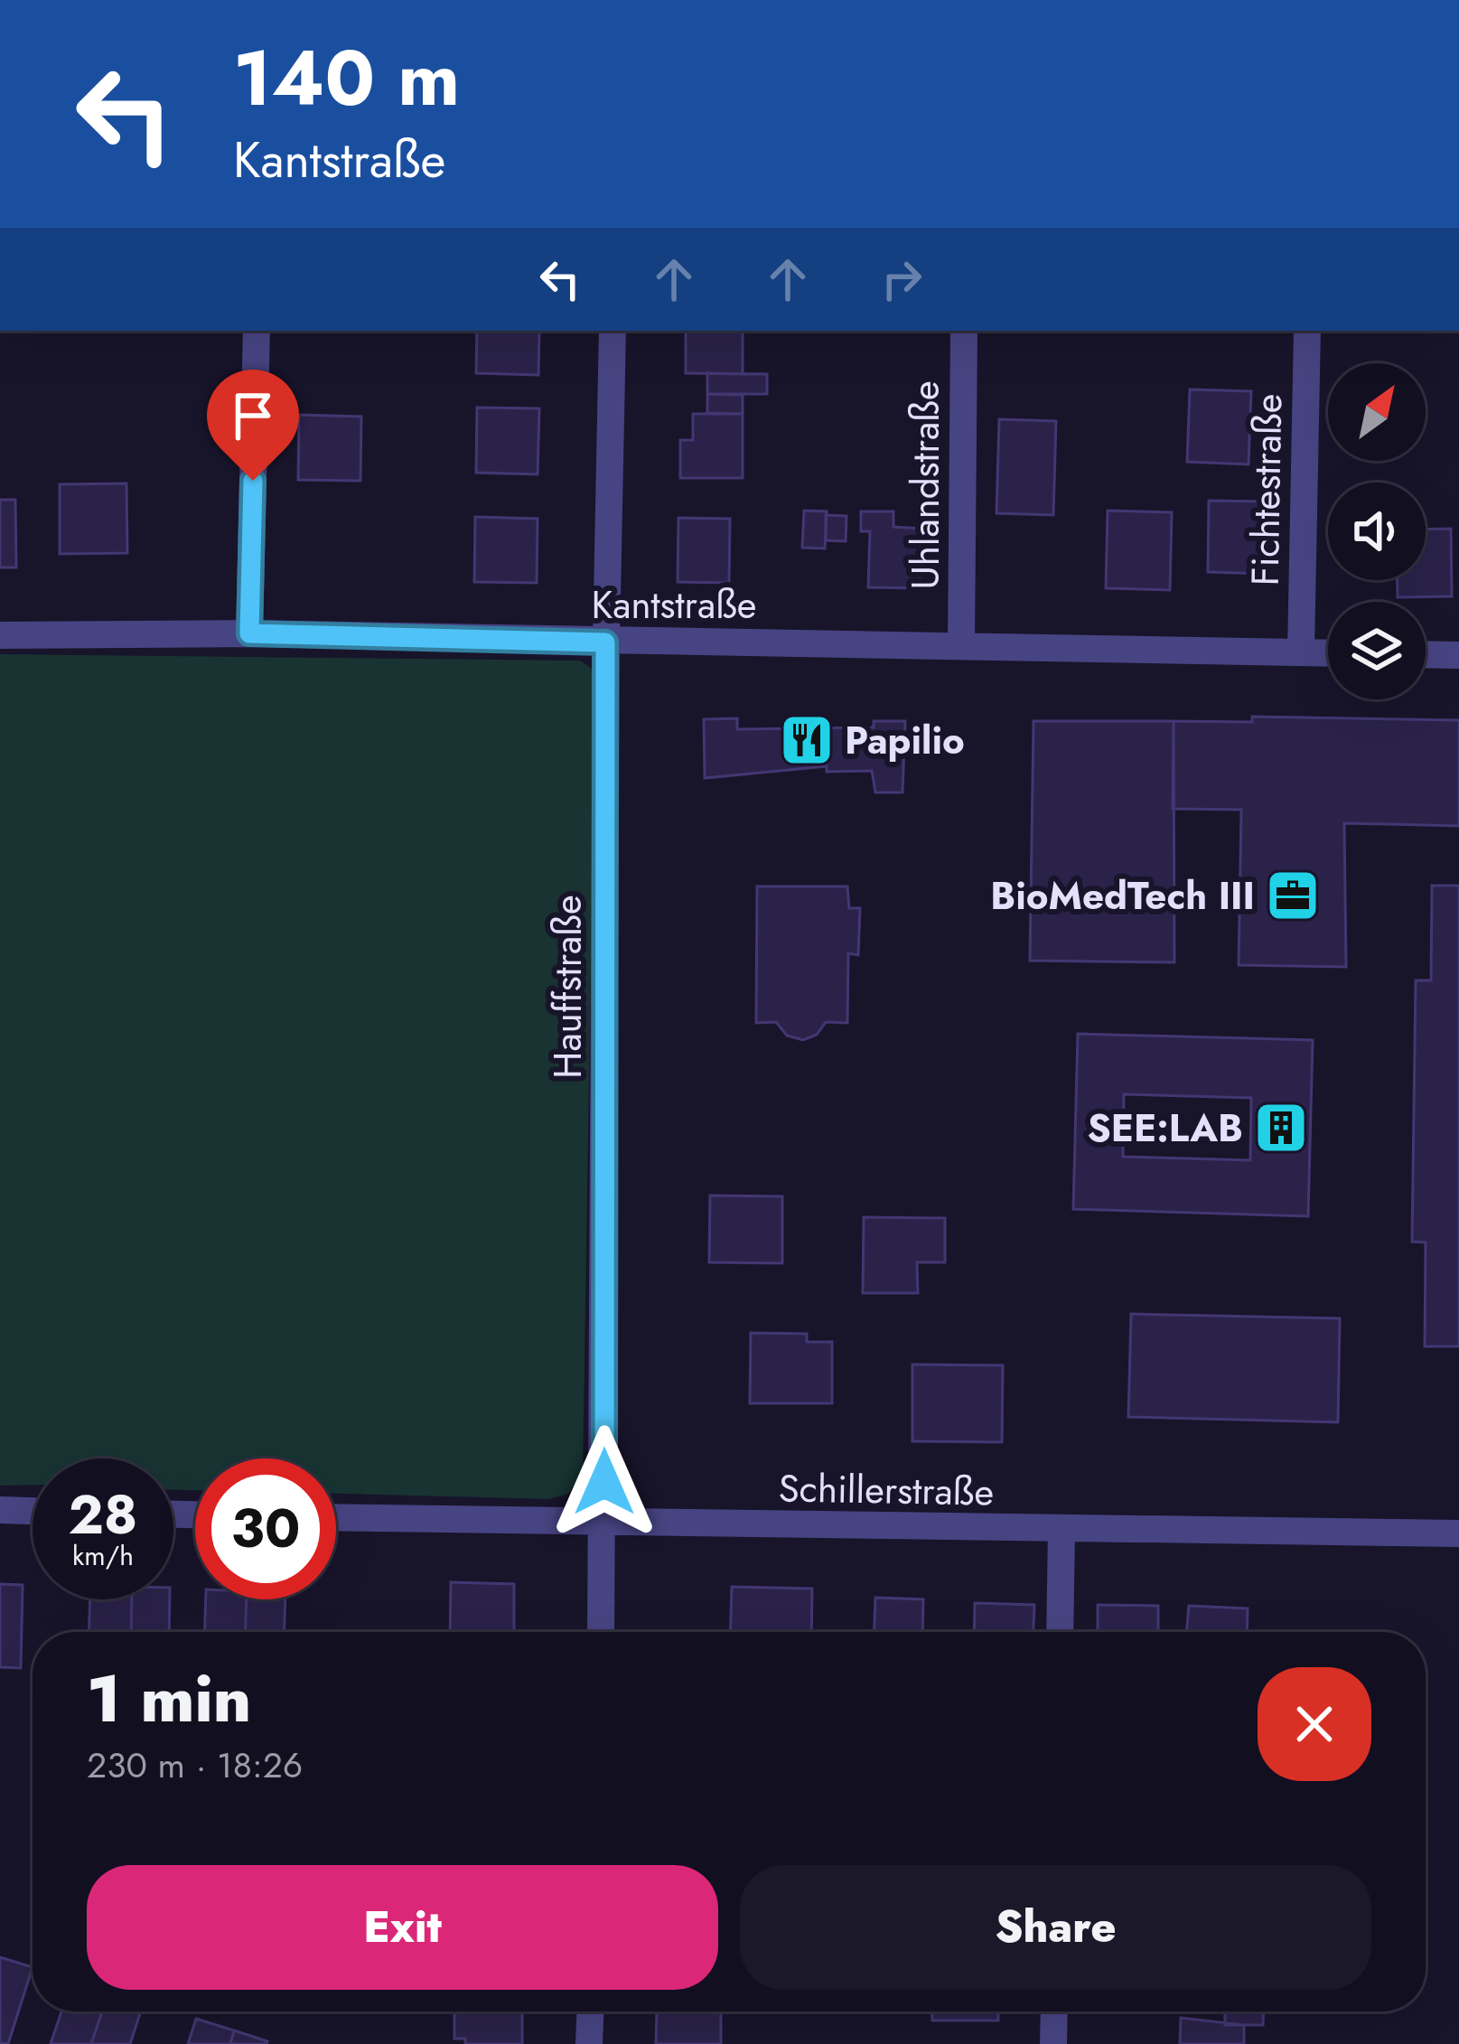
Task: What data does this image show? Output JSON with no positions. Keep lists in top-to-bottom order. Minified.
{"streets":{"street":["Uhlandstraße","Fichtestraße","Kantstraße","Hauffstraße","Schillerstraße"]},"crossings":[["Uhlandstraße","Kantstraße"],["Fichtestraße","Kantstraße"],["Kantstraße","Hauffstraße"],["Hauffstraße","Schillerstraße"]],"places":{"restaurant":["Papilio"],"office":["BioMedTech III"],"building":["SEE:LAB"]},"north":"top right","page":{"turn":["140 m","Kantstraße"],"speed":"28 km/h","limit":"30","heading":["1 min","230 m · 18:26"],"buttons":["Exit","Share"]}}
